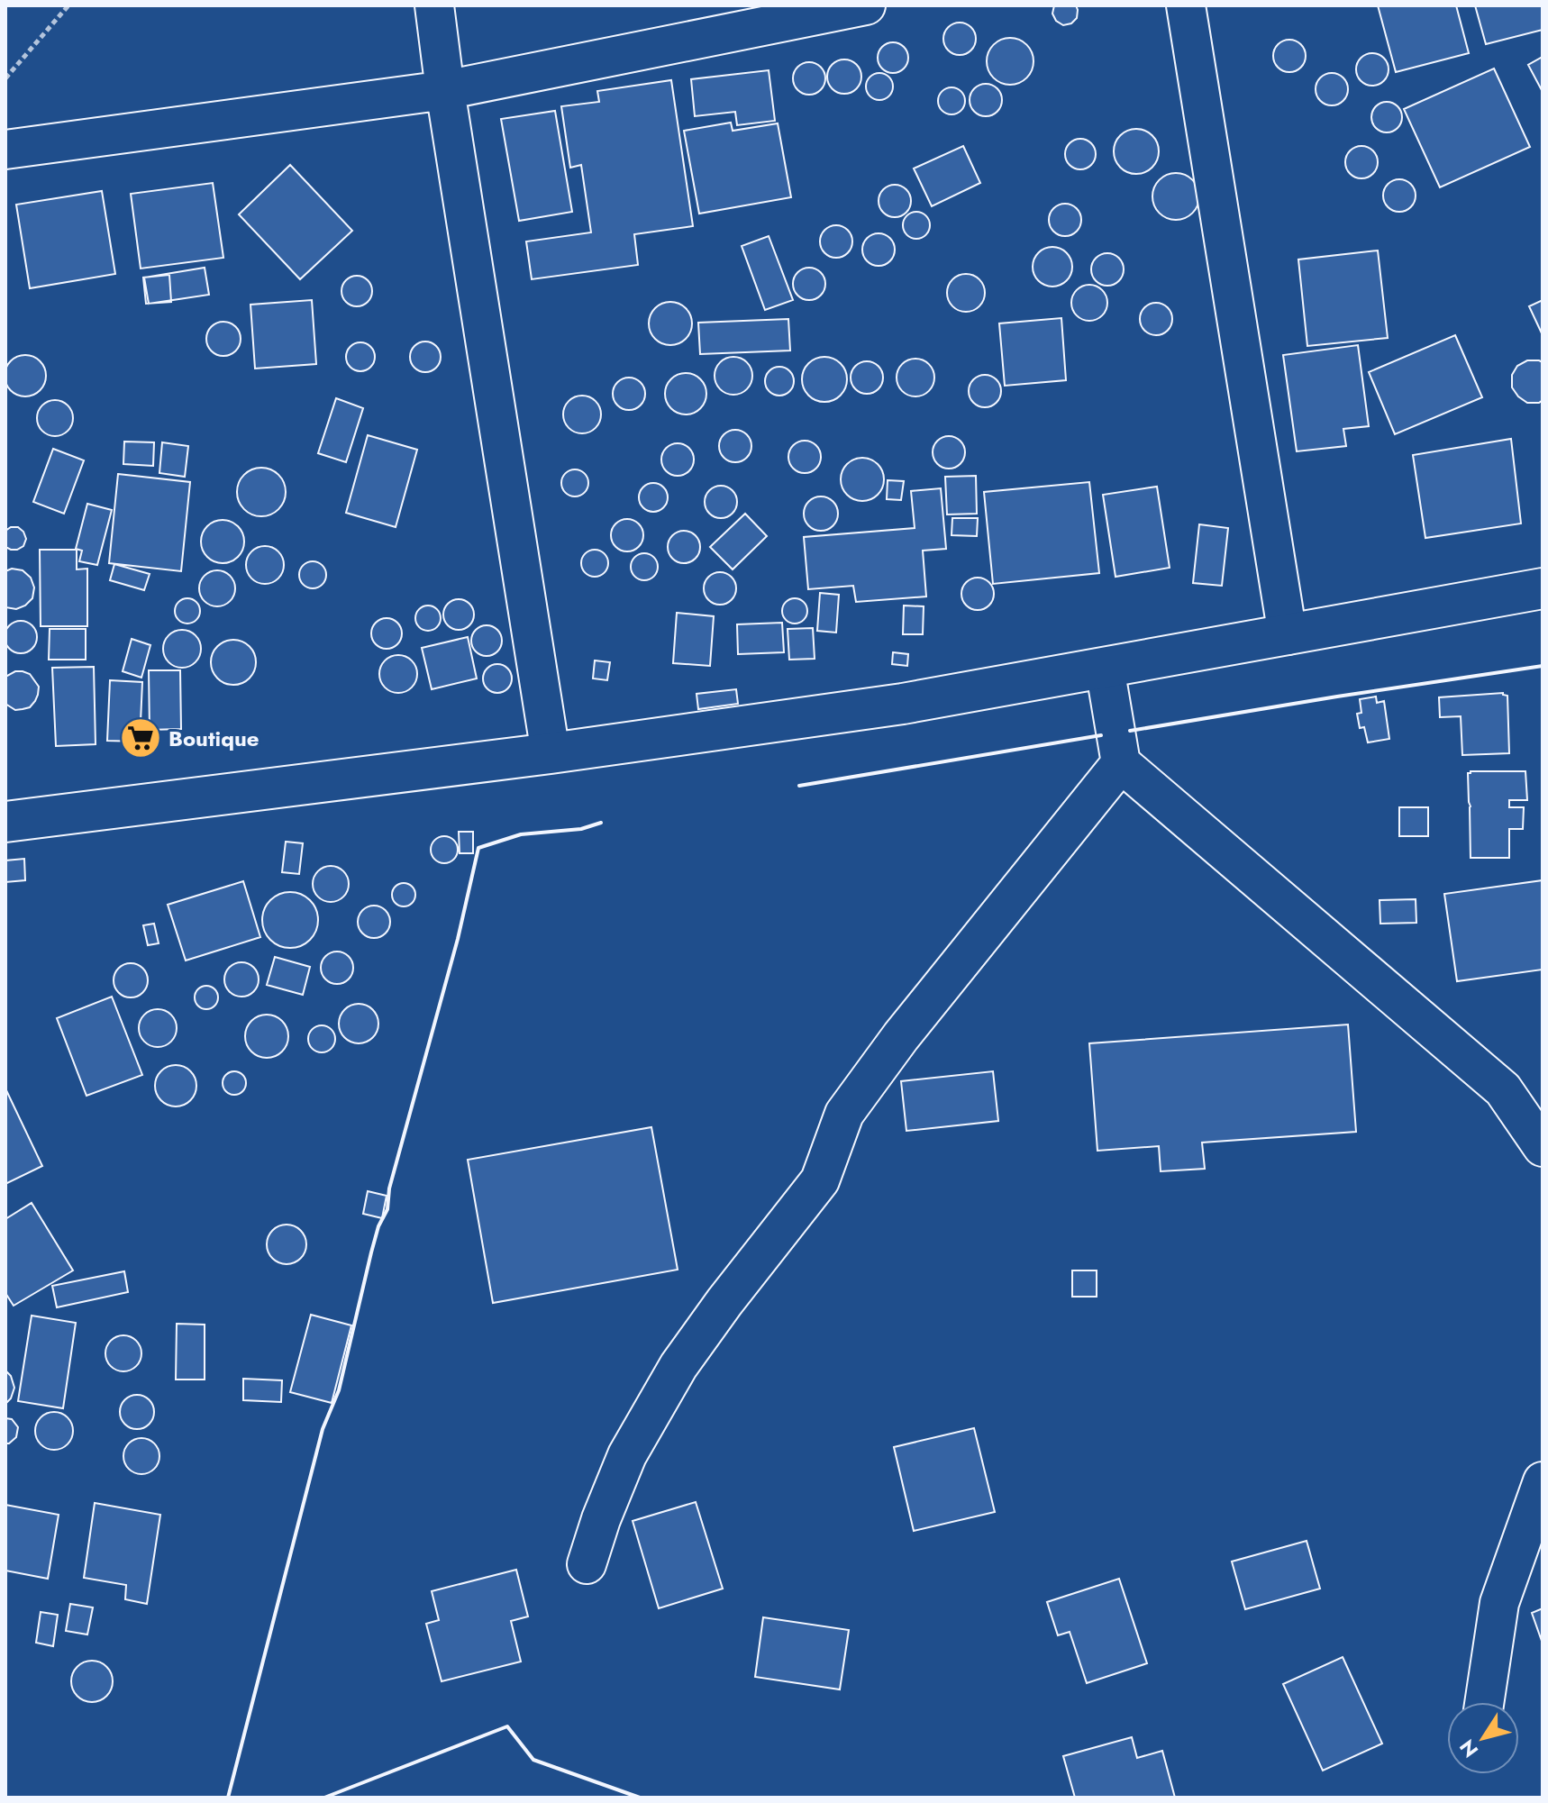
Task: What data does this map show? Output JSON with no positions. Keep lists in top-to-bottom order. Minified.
{"places":{"supermarket":["Boutique"]},"north":"bottom left"}
